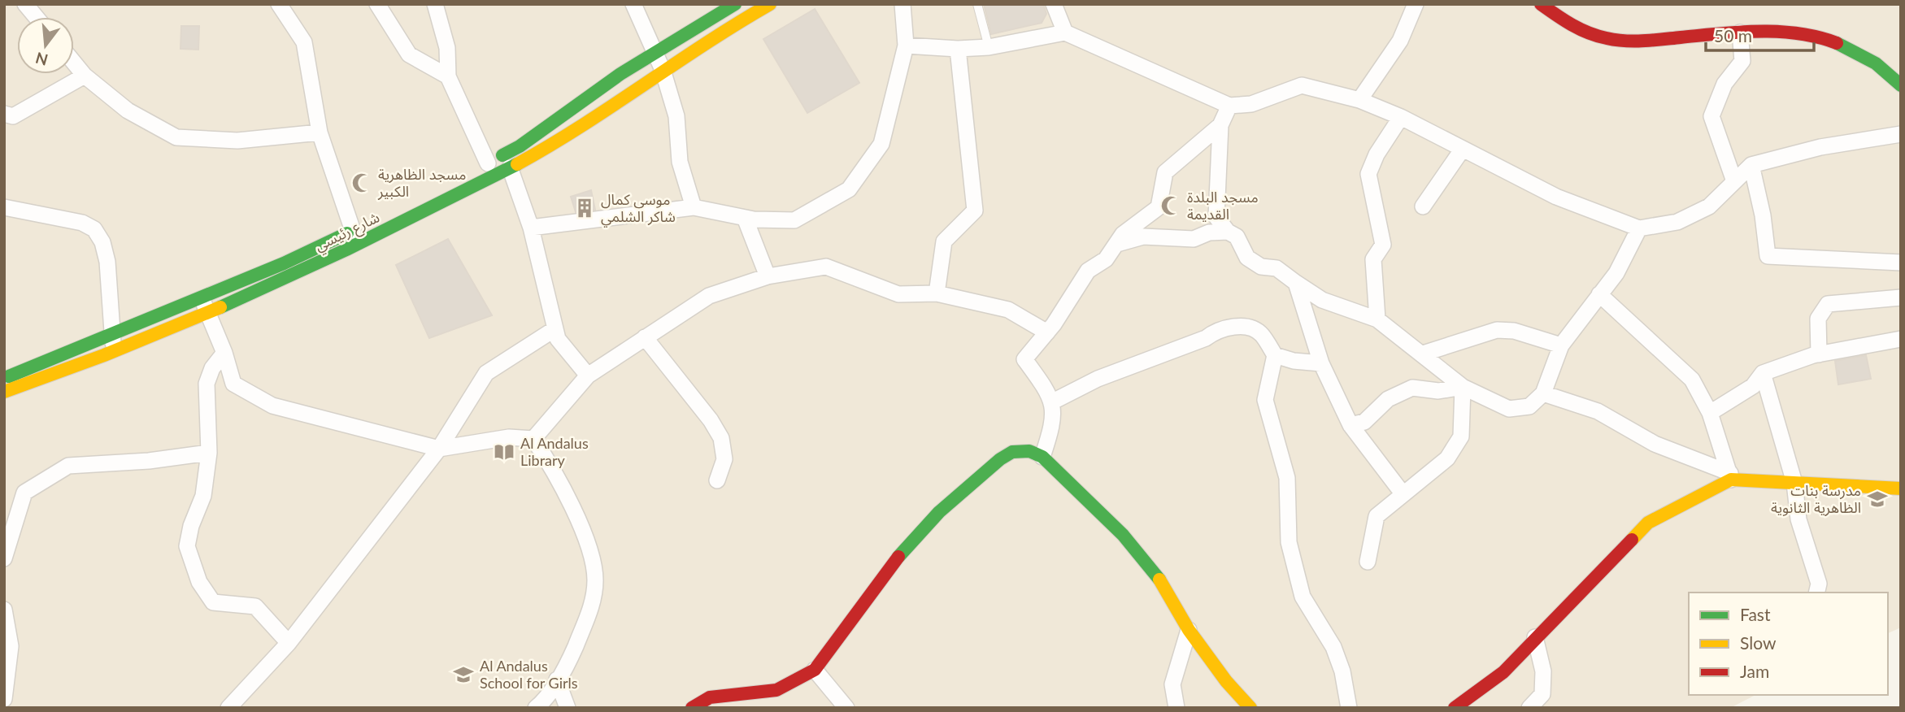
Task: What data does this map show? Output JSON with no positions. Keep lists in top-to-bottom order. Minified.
{"streets":{"main road":["شارع رئيسي"]},"places":{"mosque":["مسجد الظاهرية الكبير","مسجد البلدة القديمة"],"building":["موسى كمال شاكر الشلمي"],"library":["Al Andalus Library"],"school or university":["مدرسة بنات الظاهرية الثانوية","Al Andalus School for Girls"]},"legend":["Fast","Slow","Jam"],"scale_bar":"50 m","north":"bottom"}
